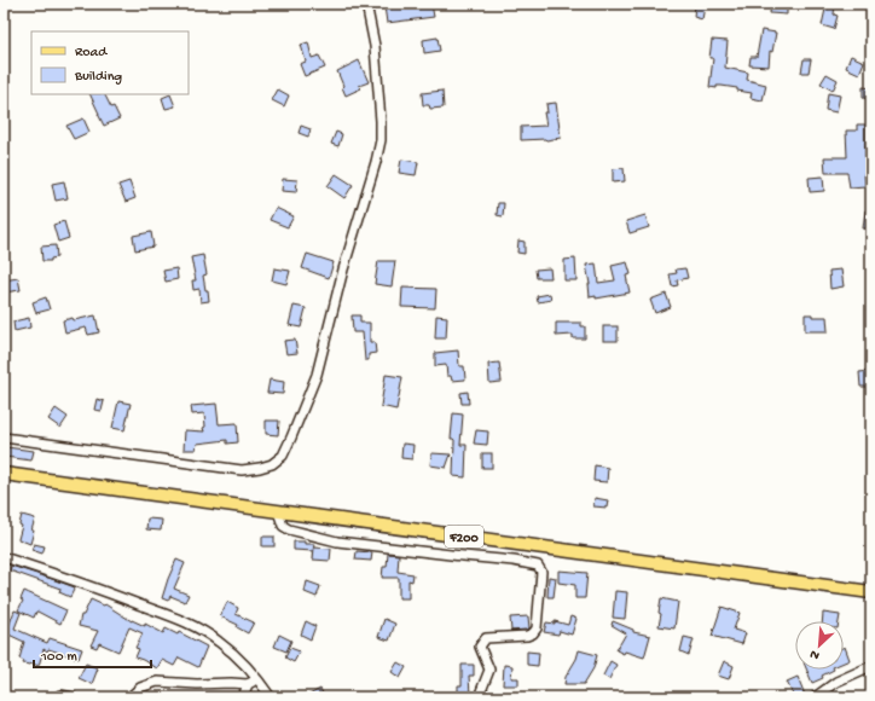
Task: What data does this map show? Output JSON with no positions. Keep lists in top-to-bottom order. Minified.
{"streets":{"main road":["F200"]},"legend":["Road","Building"],"scale_bar":"100 m","north":"bottom left"}
